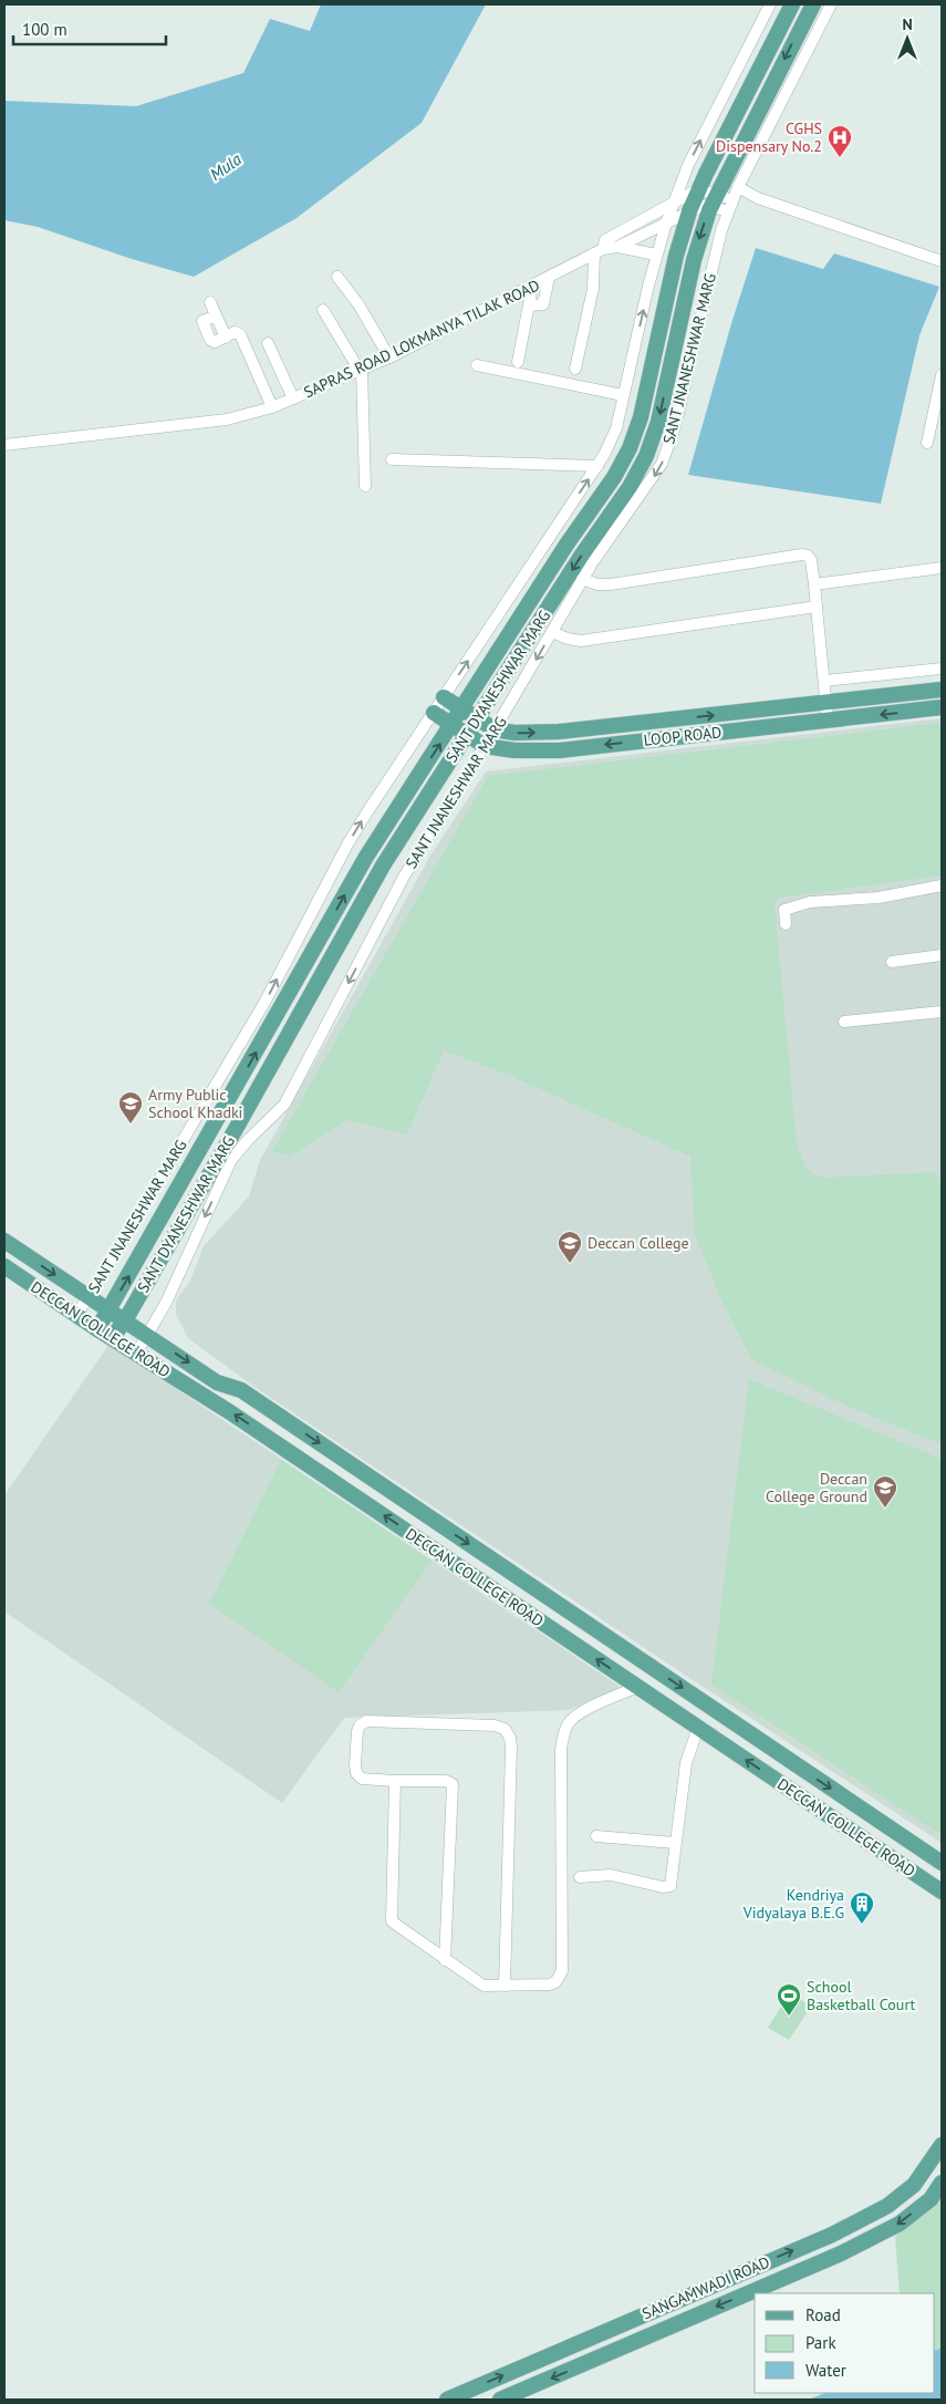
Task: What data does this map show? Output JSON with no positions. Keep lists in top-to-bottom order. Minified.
{"streets":{"main road":["SANT DYANESHWAR MARG","LOOP ROAD","DECCAN COLLEGE ROAD","SANGAMWADI ROAD"],"street":["SAPRAS ROAD LOKMANYA TILAK ROAD","SANT JNANESHWAR MARG"]},"crossings":[["SAPRAS ROAD LOKMANYA TILAK ROAD","SANT JNANESHWAR MARG"],["SAPRAS ROAD LOKMANYA TILAK ROAD","SANT DYANESHWAR MARG"],["SANT JNANESHWAR MARG","LOOP ROAD"],["SANT JNANESHWAR MARG","DECCAN COLLEGE ROAD"],["SANT DYANESHWAR MARG","LOOP ROAD"],["SANT DYANESHWAR MARG","DECCAN COLLEGE ROAD"]],"water":["Mula"],"places":{"hospital":["CGHS Dispensary No.2"],"school or university":["Army Public School Khadki","Deccan College","Deccan College Ground"],"building":["Kendriya Vidyalaya B.E.G"],"sports":["School Basketball Court"]},"legend":["Road","Park","Water"],"scale_bar":"100 m","north":"top"}
